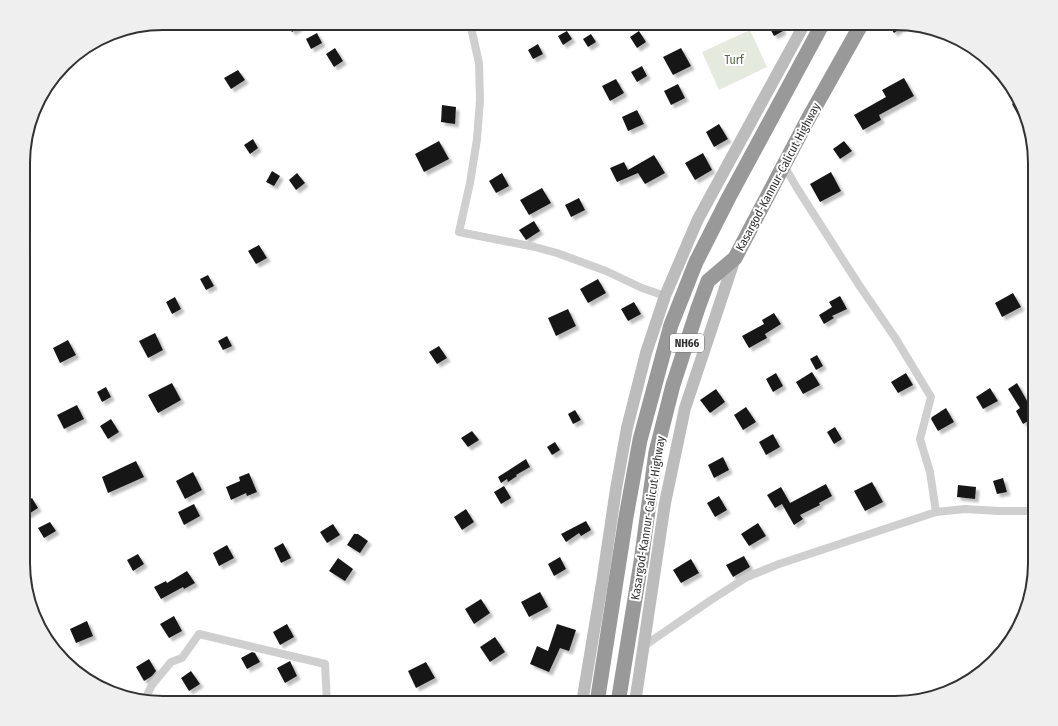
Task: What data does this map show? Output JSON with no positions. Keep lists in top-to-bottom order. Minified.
{"streets":{"highway":["Kasargod-Kannur-Calicut Highway","NH66"]},"parks":["Turf"]}
